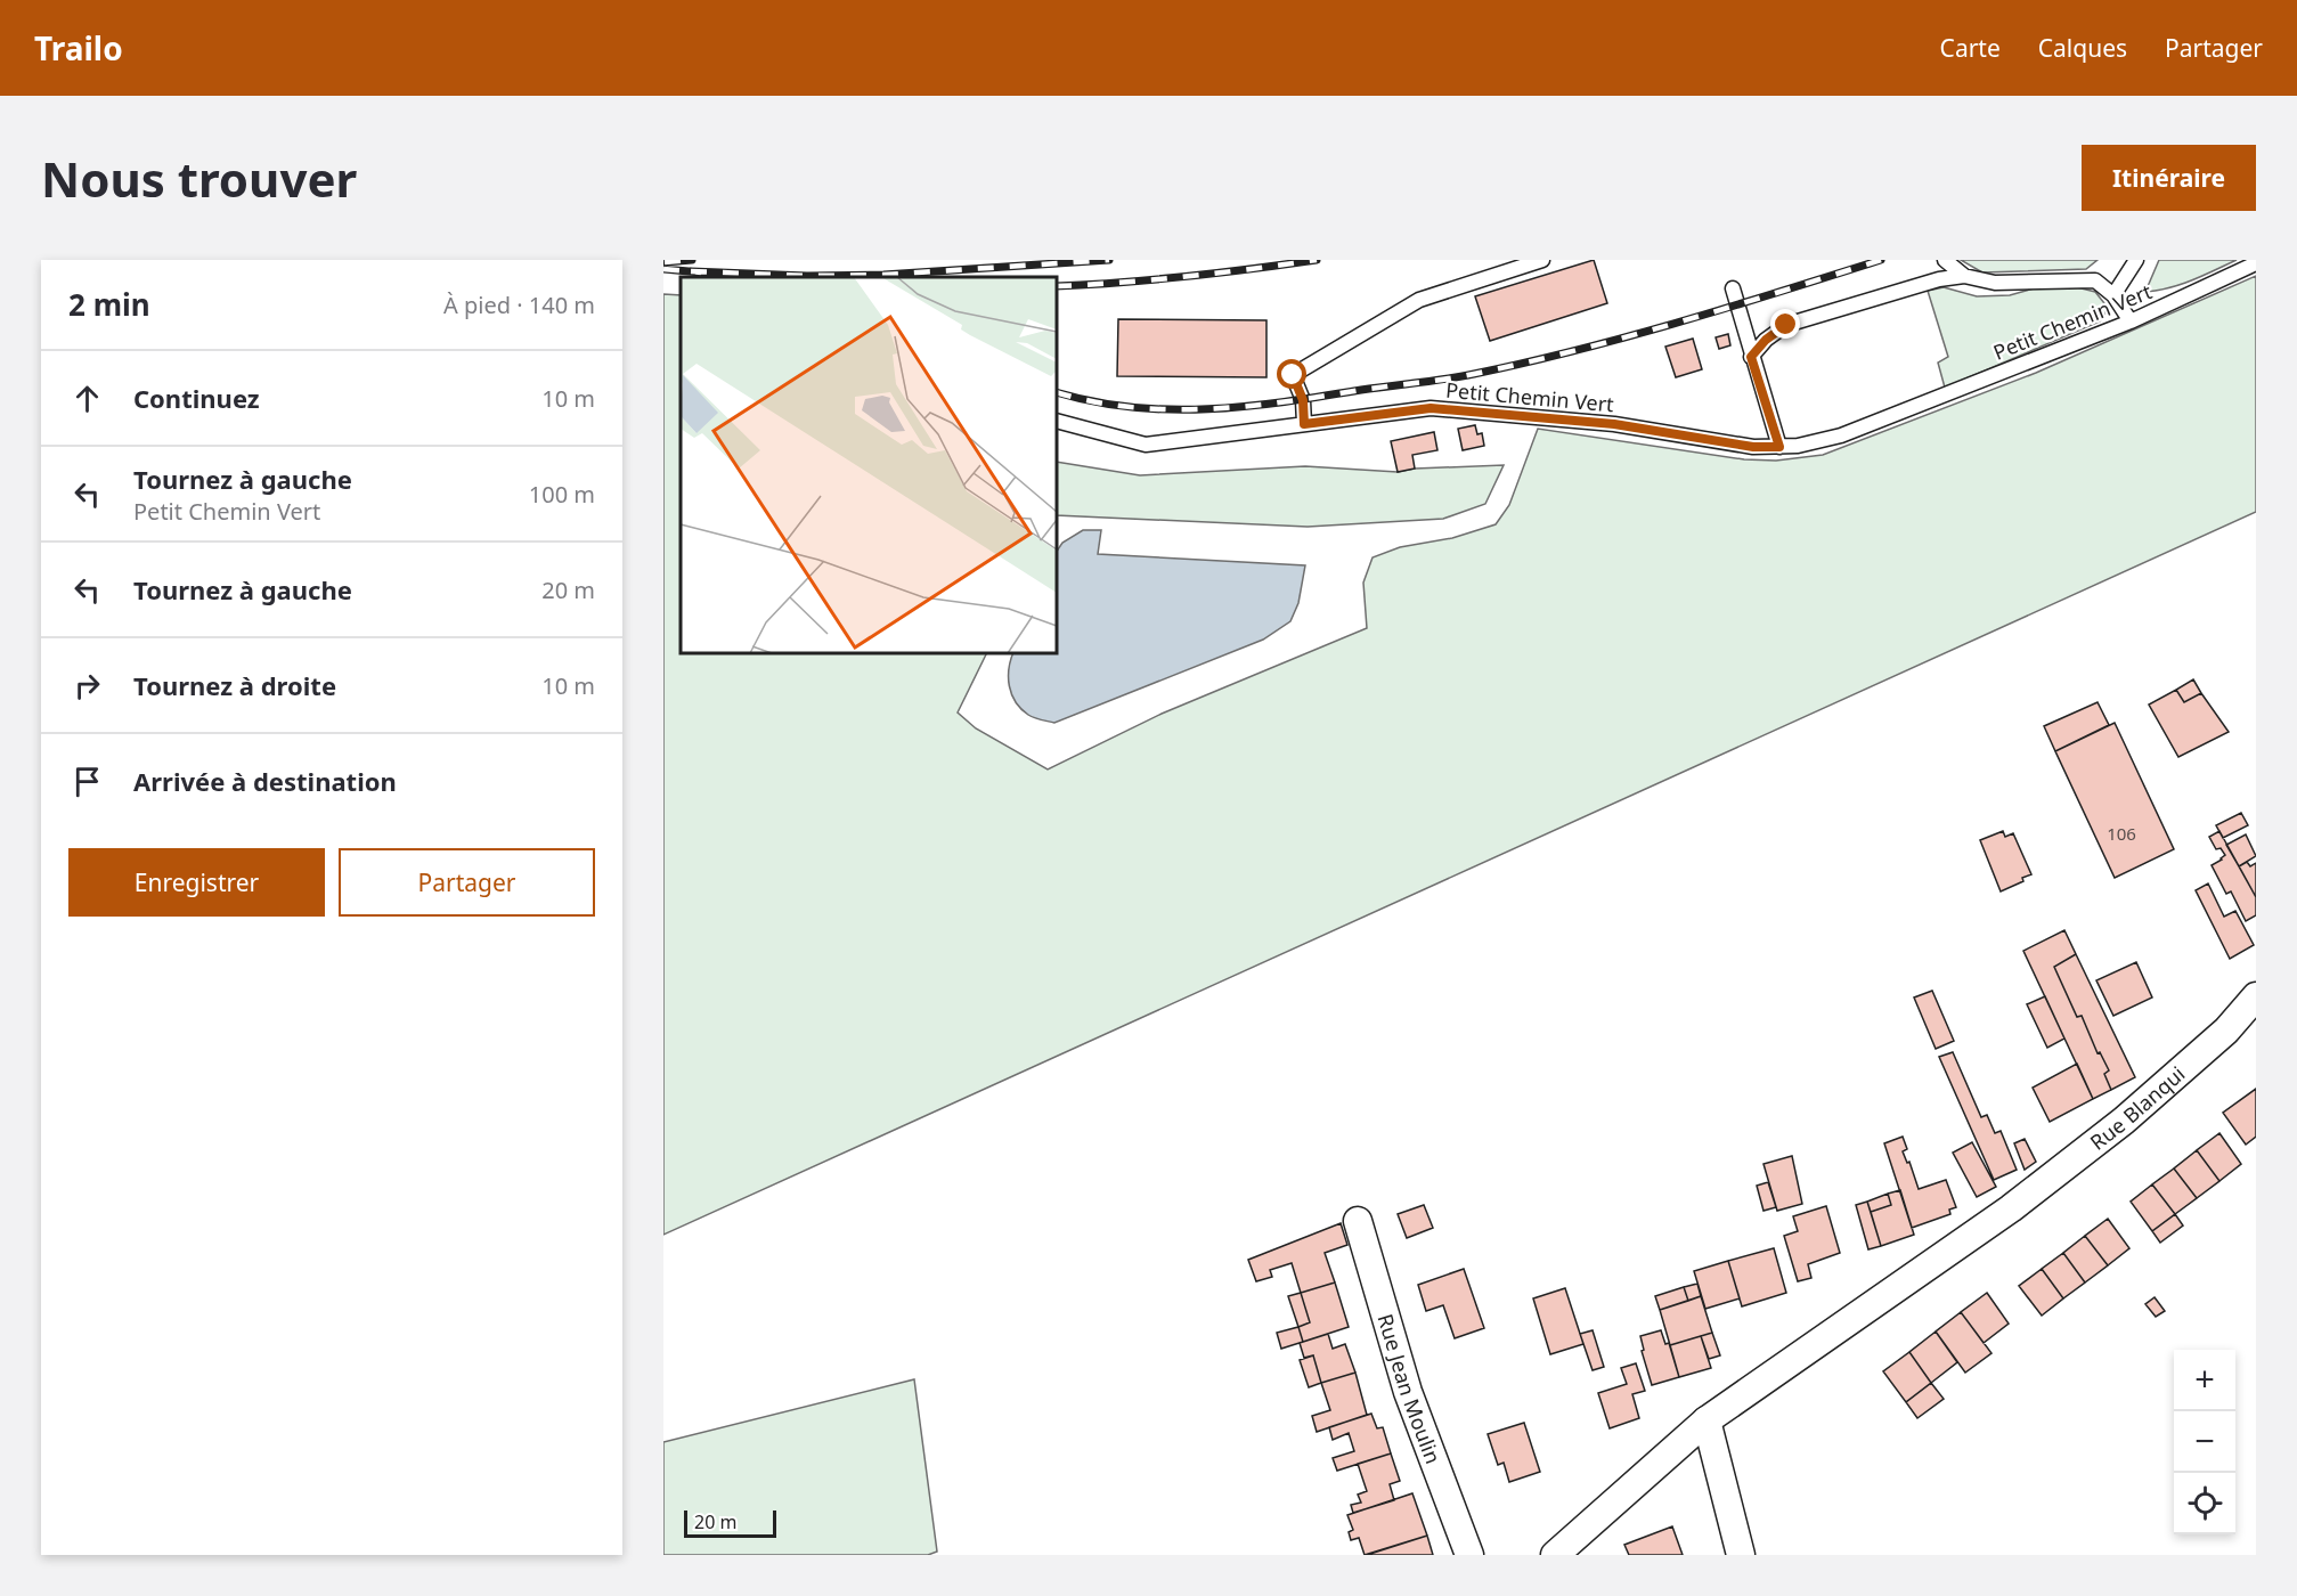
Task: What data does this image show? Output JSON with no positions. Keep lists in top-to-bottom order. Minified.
{"streets":{"street":["Rue Blanqui","Rue Jean Moulin"],"lane":["Petit Chemin Vert"]},"house_numbers":["106"],"scale_bar":"20 m","page":{"header":"Trailo","nav":["Carte","Calques","Partager"],"buttons":["Itinéraire",["Enregistrer","Partager"]],"title":"Nous trouver","heading":["2 min","À pied · 140 m"],"list":[["Continuez","10 m"],["Tournez à gauche","Petit Chemin Vert","100 m"],["Tournez à gauche","20 m"],["Tournez à droite","10 m"],"Arrivée à destination"],"map_buttons":["+","−"],"scale":"20 m"}}
